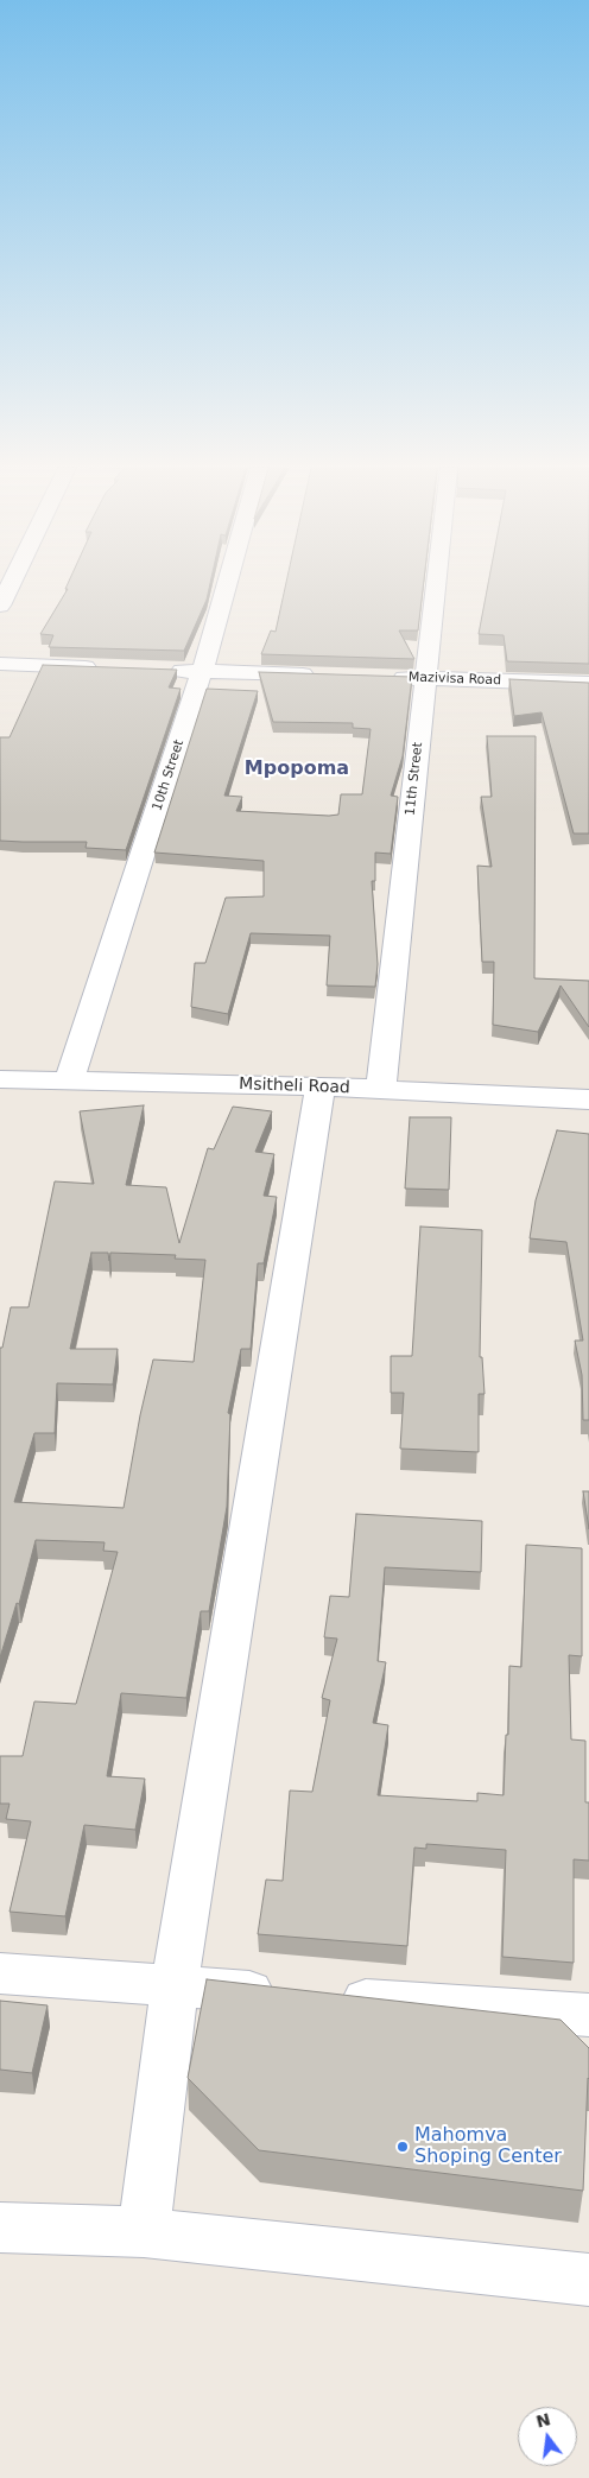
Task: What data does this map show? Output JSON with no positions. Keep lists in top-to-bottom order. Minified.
{"streets":{"street":["Mazivisa Road","10th Street","11th Street","Msitheli Road"]},"crossings":[["Mazivisa Road","11th Street"],["10th Street","Msitheli Road"],["11th Street","Msitheli Road"]],"districts":["Mpopoma"],"places":["Mahomva Shoping Center"],"north":"top"}
